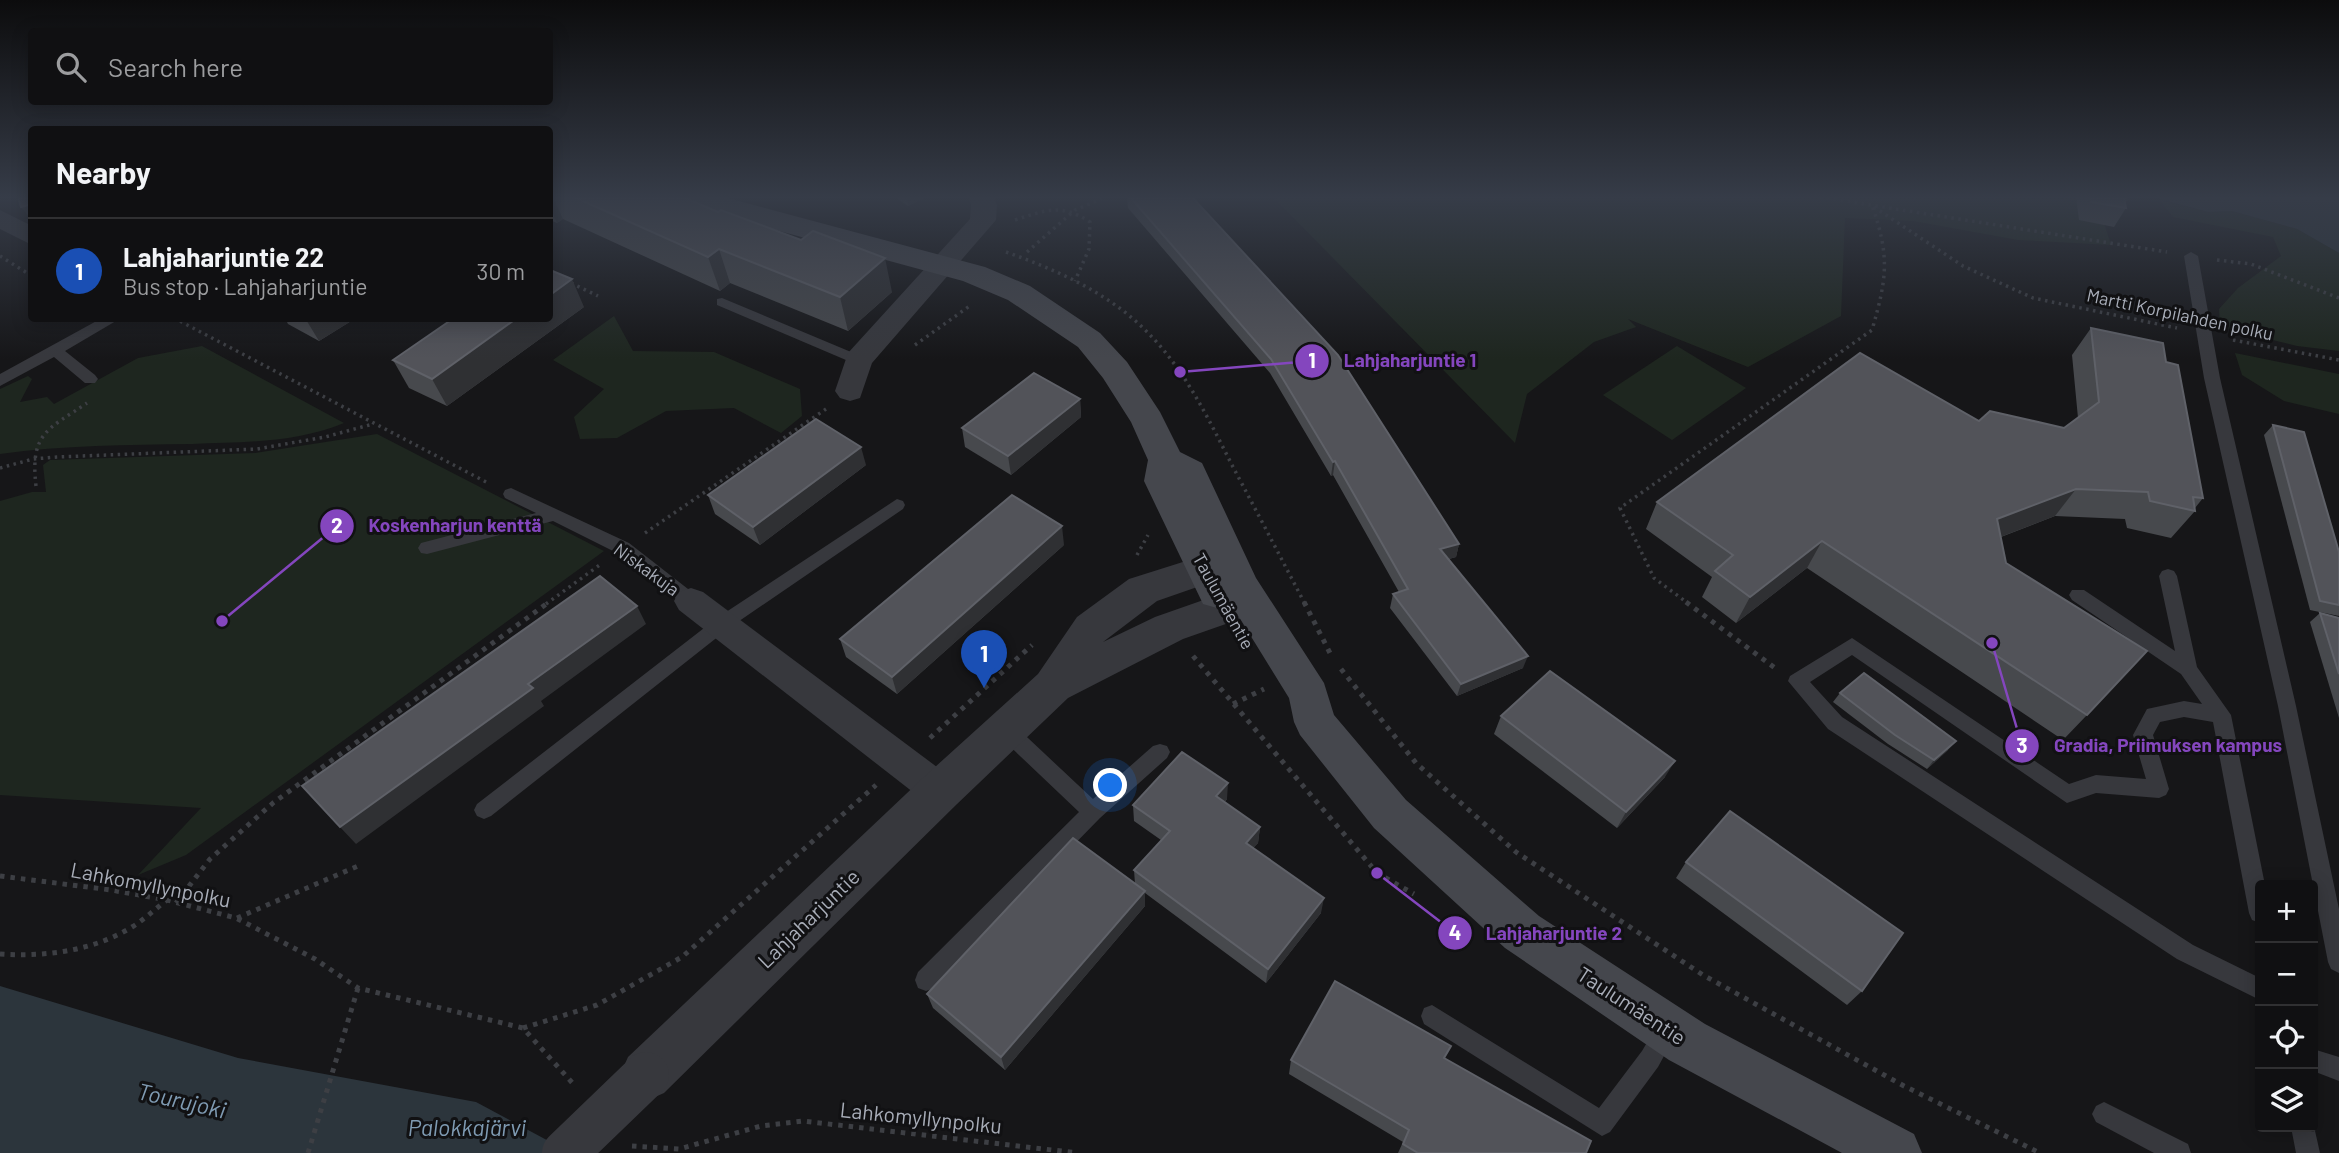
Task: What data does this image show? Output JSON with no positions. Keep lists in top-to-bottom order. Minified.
{"streets":{"main road":["Taulumäentie"],"street":["Niskakuja","Lahjaharjuntie"],"path":["Martti Korpilahden polku","Lahkomyllynpolku"]},"crossings":[["Niskakuja","Lahkomyllynpolku"],["Niskakuja","Lahjaharjuntie"],["Taulumäentie","Lahjaharjuntie"]],"water":["Tourujoki","Palokkajärvi"],"places":["Lahjaharjuntie 1","Koskenharjun kenttä","Gradia, Priimuksen kampus","Lahjaharjuntie 2"],"page":{"search":"Search here","heading":"Nearby","list":[{"mark":"1","name":"Lahjaharjuntie 22","note":"Bus stop · Lahjaharjuntie","value":"30 m"}],"pins":"1","map_buttons":["+","−"]}}
